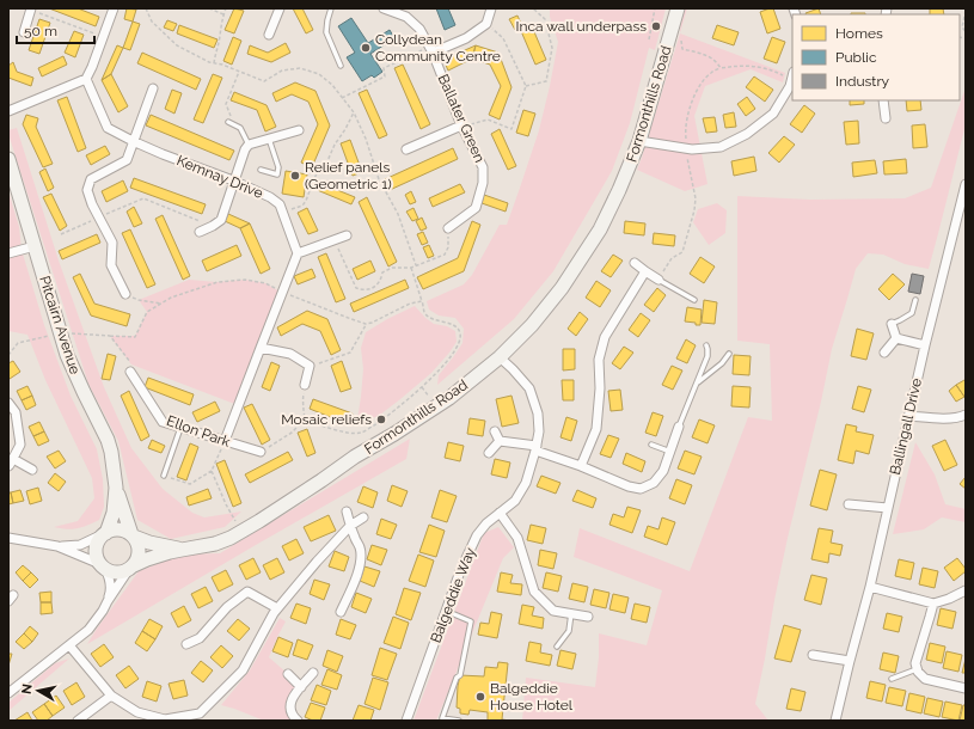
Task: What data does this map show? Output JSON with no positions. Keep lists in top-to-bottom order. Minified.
{"streets":{"street":["Formonthills Road","Ballater Green","Kemnay Drive","Pitcairn Avenue","Ballingall Drive","Ellon Park","Balgeddie Way"]},"crossings":[["Formonthills Road","Pitcairn Avenue"],["Formonthills Road","Balgeddie Way"]],"places":["Inca wall underpass","Collydean Community Centre","Relief panels (Geometric 1)","Mosaic reliefs","Balgeddie House Hotel"],"legend":["Homes","Public","Industry"],"scale_bar":"50 m","north":"left"}
